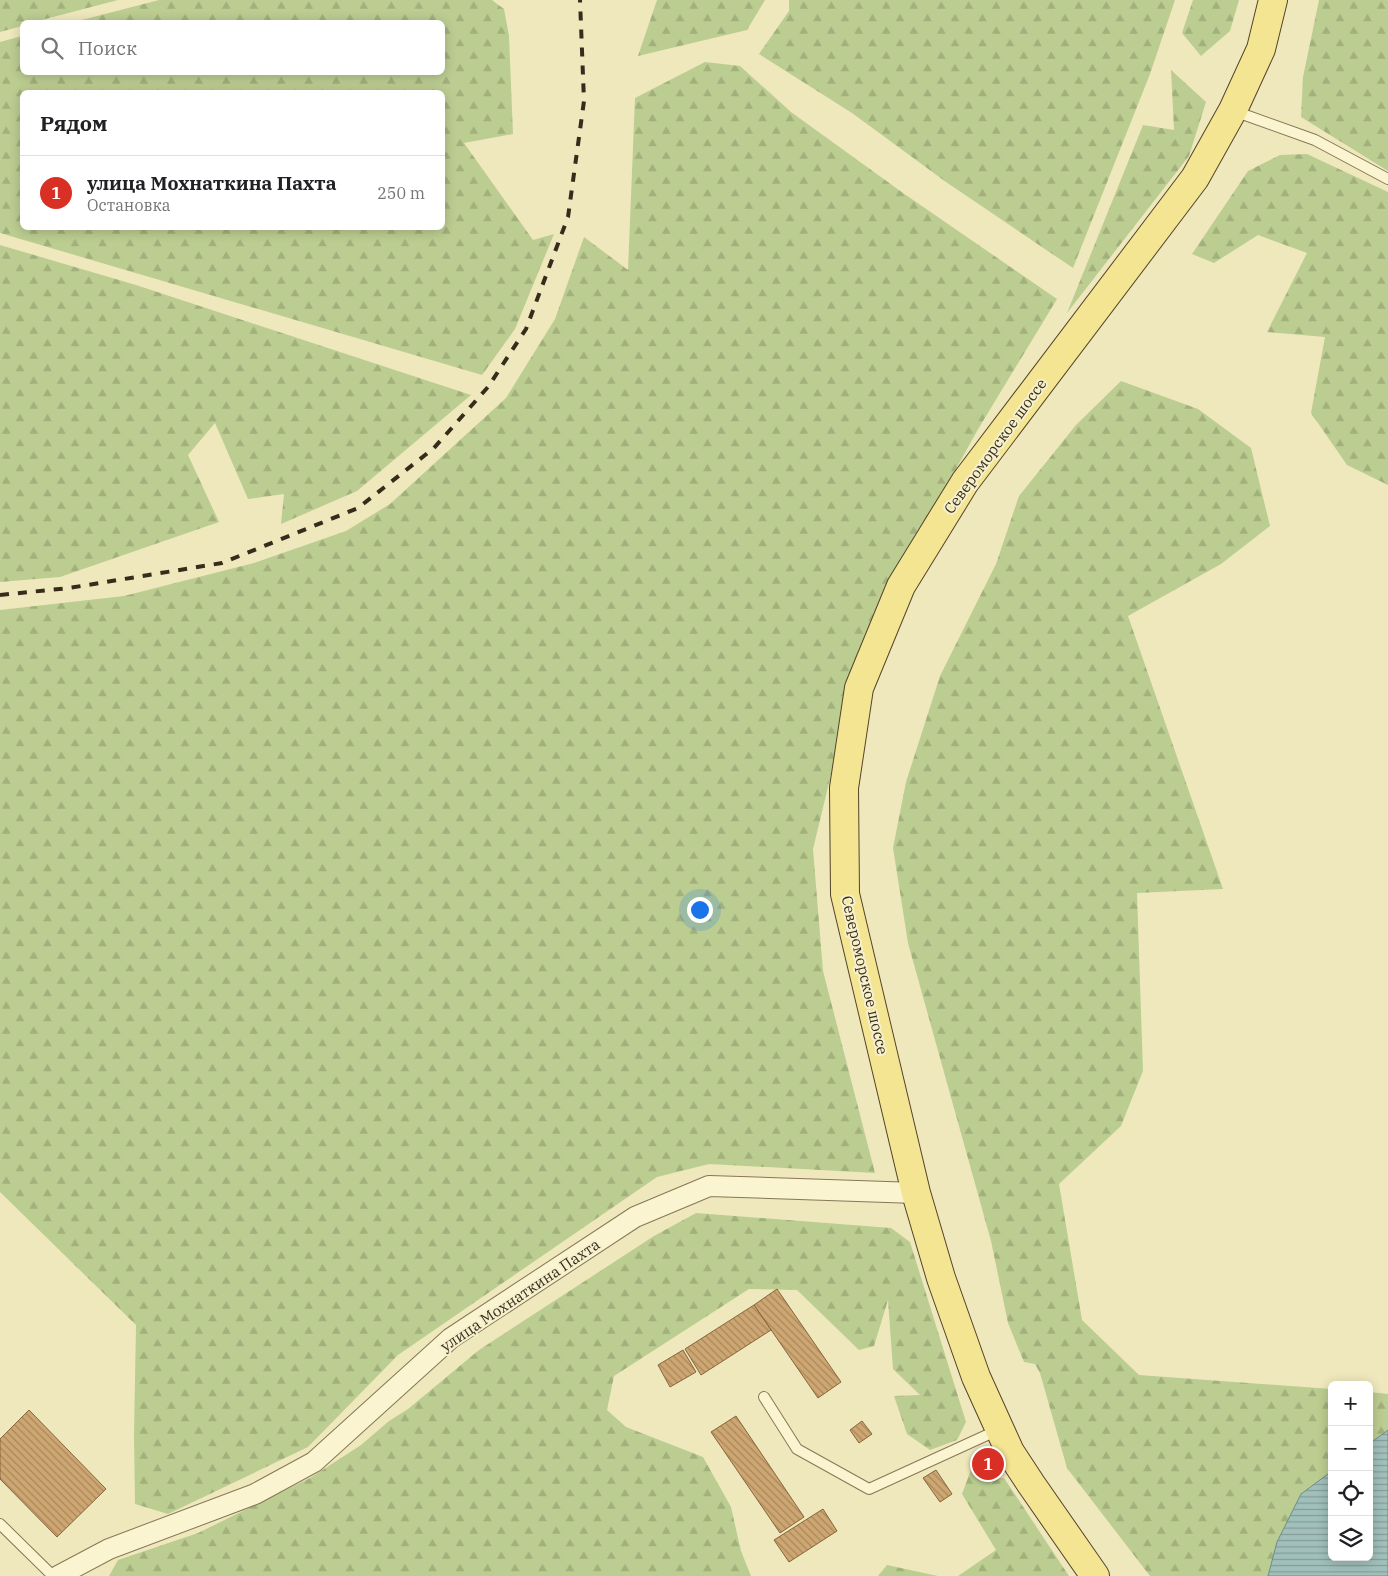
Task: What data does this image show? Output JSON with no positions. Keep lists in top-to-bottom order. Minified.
{"streets":{"main road":["Североморское шоссе"],"street":["улица Мохнаткина Пахта"]},"crossings":[["Североморское шоссе","улица Мохнаткина Пахта"]],"page":{"search":"Поиск","heading":"Рядом","list":[{"mark":"1","name":"улица Мохнаткина Пахта","note":"Остановка","value":"250 m"}],"map_buttons":["+","−"],"pins":"1"}}
